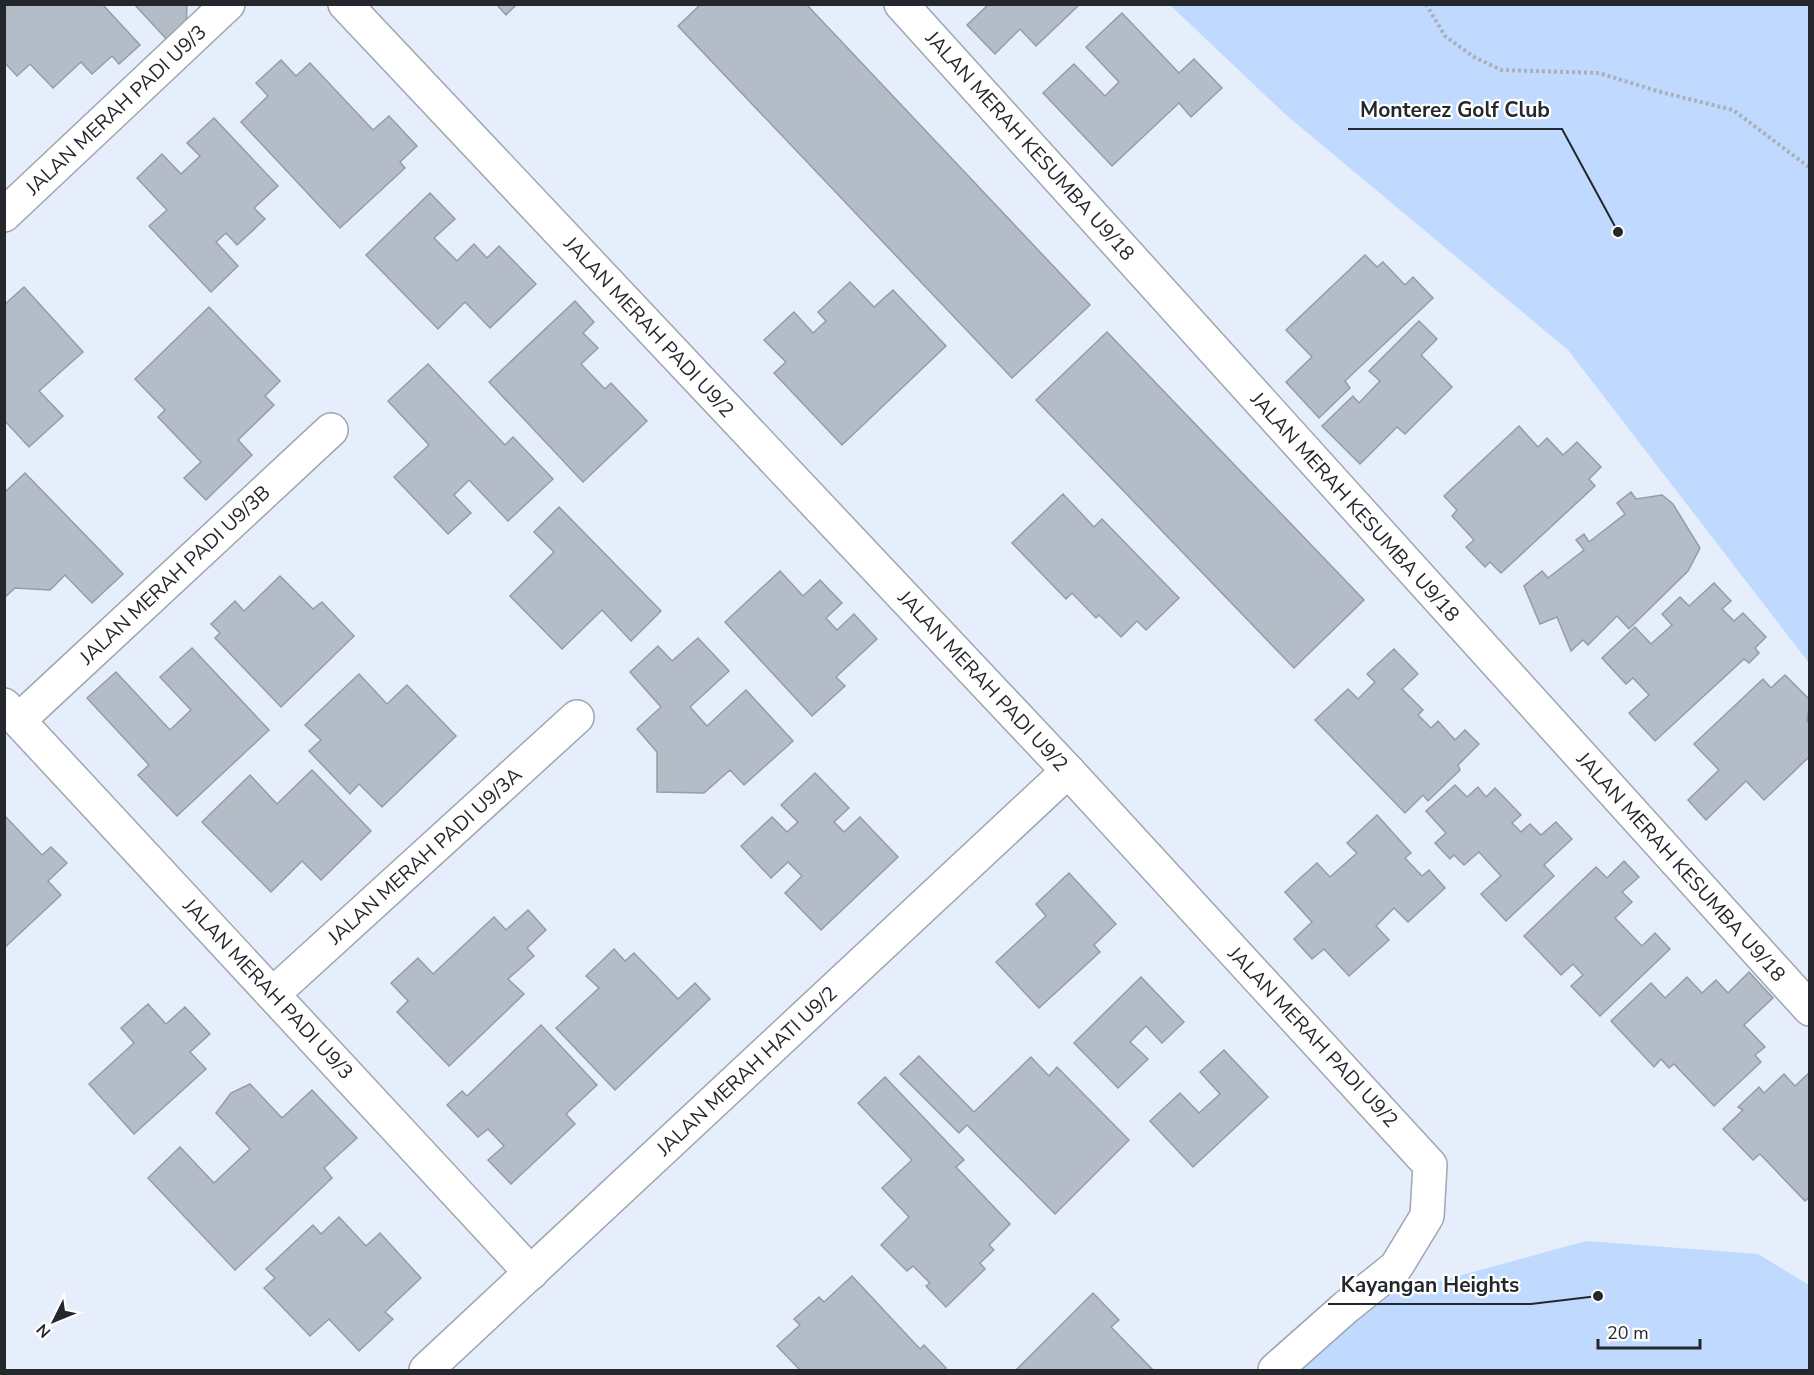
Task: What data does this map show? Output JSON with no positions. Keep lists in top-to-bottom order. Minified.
{"streets":{"street":["JALAN MERAH PADI U9/3","JALAN MERAH KESUMBA U9/18","JALAN MERAH PADI U9/2","JALAN MERAH PADI U9/3B","JALAN MERAH PADI U9/3A","JALAN MERAH HATI U9/2"]},"crossings":[["JALAN MERAH PADI U9/3","JALAN MERAH PADI U9/3B"],["JALAN MERAH PADI U9/3","JALAN MERAH PADI U9/3A"],["JALAN MERAH PADI U9/3","JALAN MERAH HATI U9/2"],["JALAN MERAH PADI U9/2","JALAN MERAH HATI U9/2"]],"places":["Monterez Golf Club","Kayangan Heights"],"scale_bar":"20 m","north":"bottom left"}
